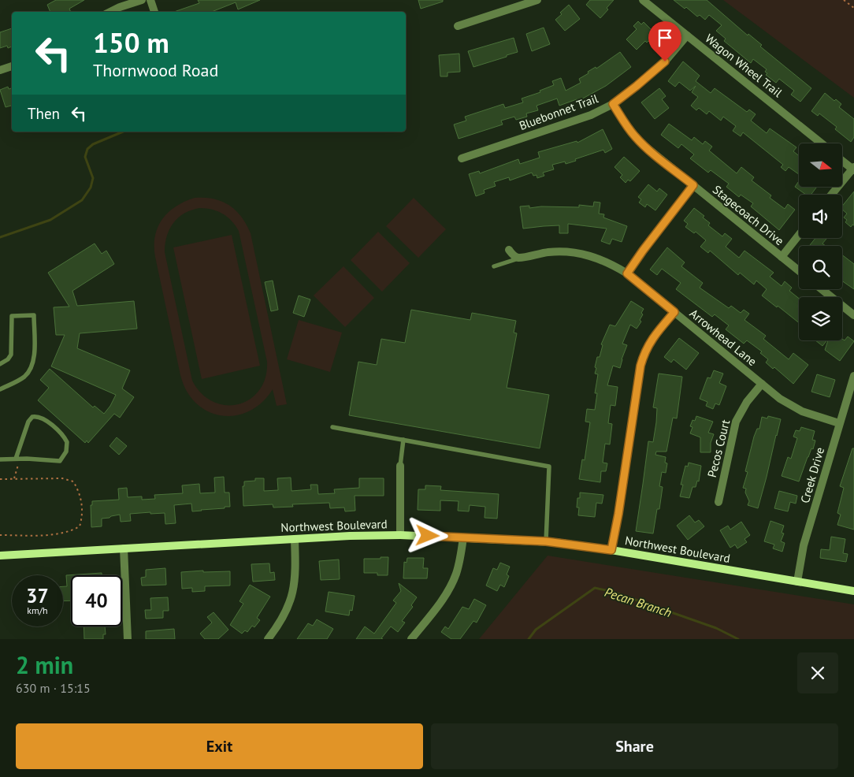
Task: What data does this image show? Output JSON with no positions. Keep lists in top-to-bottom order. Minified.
{"streets":{"street":["Wagon Wheel Trail","Bluebonnet Trail","Stagecoach Drive","Arrowhead Lane","Pecos Court","Creek Drive","Northwest Boulevard"]},"crossings":[["Wagon Wheel Trail","Bluebonnet Trail"],["Bluebonnet Trail","Stagecoach Drive"],["Arrowhead Lane","Pecos Court"],["Arrowhead Lane","Creek Drive"],["Creek Drive","Northwest Boulevard"]],"water":["Pecan Branch"],"north":"right","page":{"turn":["150 m","Thornwood Road"],"then":"Then","speed":"37 km/h","limit":"40","heading":["2 min","630 m · 15:15"],"buttons":["Exit","Share"]}}
